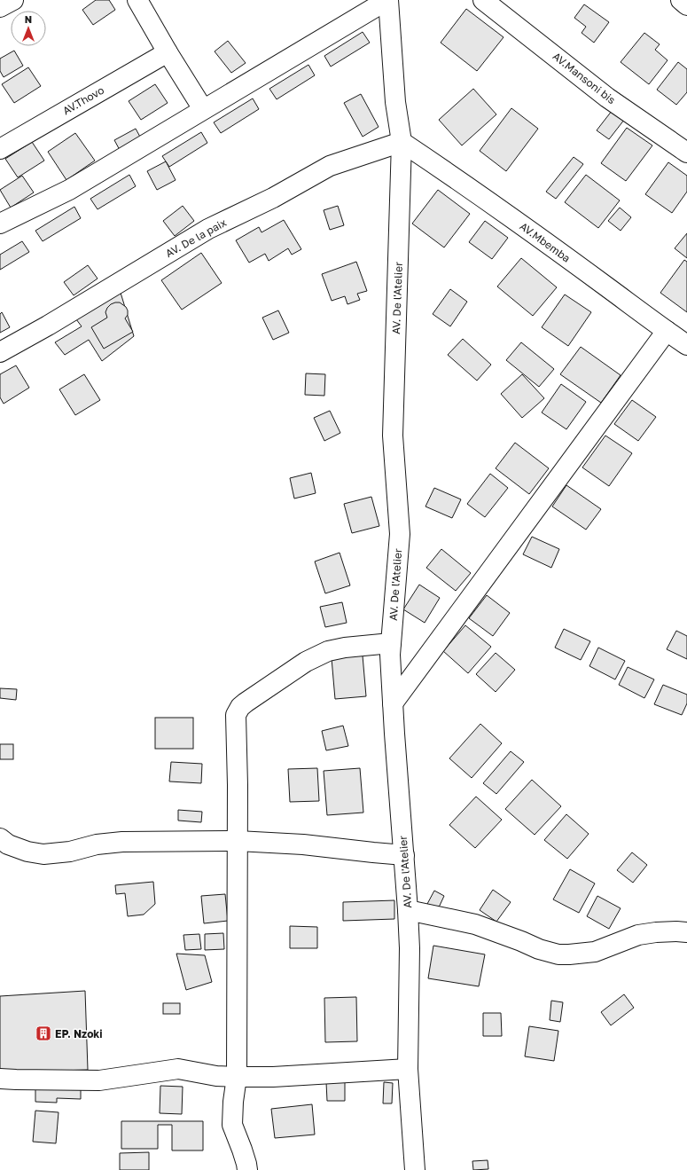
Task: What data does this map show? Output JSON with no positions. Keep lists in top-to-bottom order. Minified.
{"streets":{"street":["AV.Mansoni bis","AV.Thovo","AV. De la paix","AV.Mbemba","AV. De l'Atelier"]},"crossings":[["AV. De la paix","AV.Mbemba"],["AV. De la paix","AV. De l'Atelier"],["AV.Mbemba","AV. De l'Atelier"]],"places":{"building":["EP. Nzoki"]},"north":"top"}
